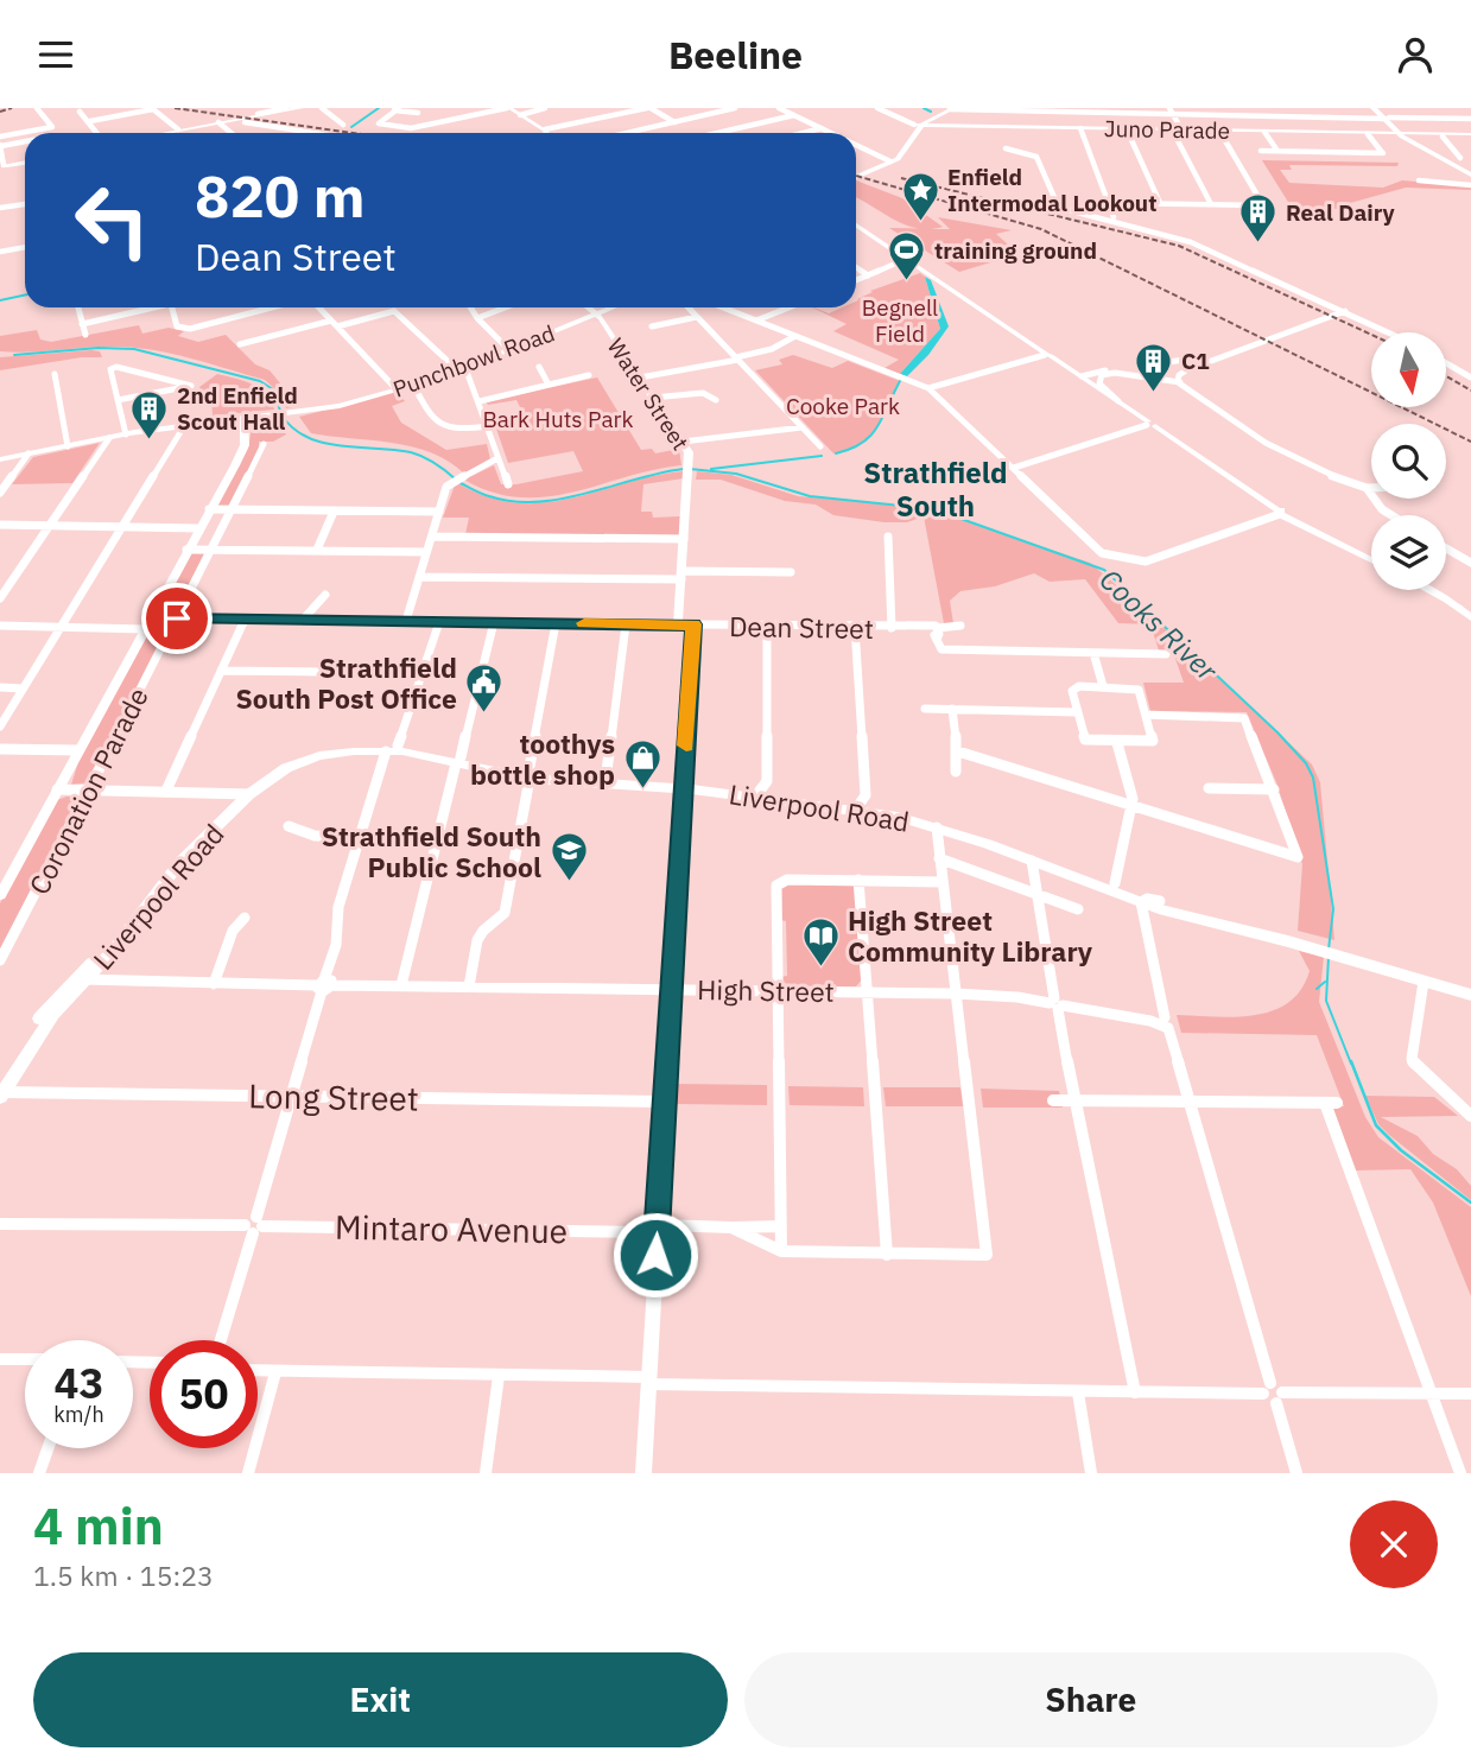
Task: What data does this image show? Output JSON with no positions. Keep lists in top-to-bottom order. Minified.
{"streets":{"highway":["Liverpool Road"],"main road":["Juno Parade","Punchbowl Road","Water Street","Dean Street","Coronation Parade"],"street":["High Street","Long Street","Mintaro Avenue"]},"crossings":[["Punchbowl Road","Water Street"],["Punchbowl Road","Coronation Parade"],["Water Street","Dean Street"],["Dean Street","Coronation Parade"],["Liverpool Road","High Street"],["Liverpool Road","Long Street"],["High Street","Mintaro Avenue"]],"districts":["Strathfield South"],"water":["Cooks River"],"parks":["Begnell Field","Cooke Park","Bark Huts Park"],"places":{"place":["Enfield Intermodal Lookout"],"building":["Real Dairy","C1","2nd Enfield Scout Hall"],"sports":["training ground"],"public building":["Strathfield South Post Office"],"shop":["toothys bottle shop"],"school or university":["Strathfield South Public School"],"library":["High Street Community Library"]},"north":"bottom","page":{"header":"Beeline","turn":["820 m","Dean Street"],"speed":"43 km/h","limit":"50","heading":["4 min","1.5 km · 15:23"],"buttons":["Exit","Share"]}}
